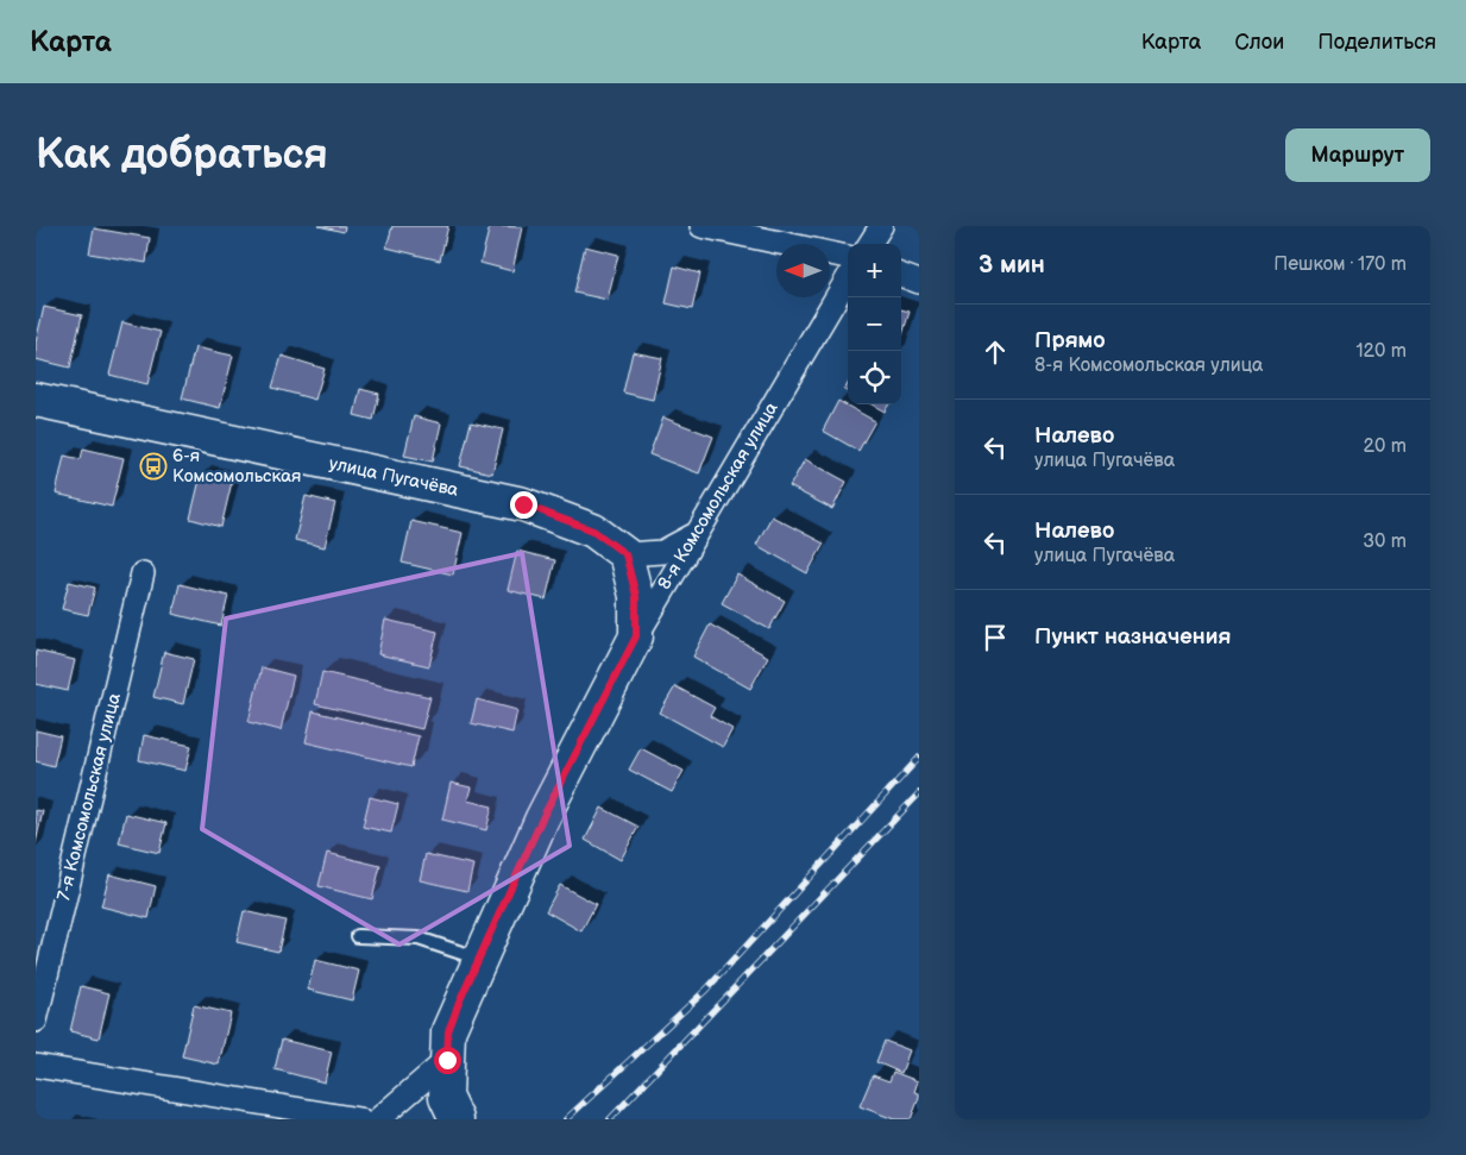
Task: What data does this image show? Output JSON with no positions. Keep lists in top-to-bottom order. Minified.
{"streets":{"main road":["улица Пугачёва","8-я Комсомольская улица"],"street":["7-я Комсомольская улица"]},"places":{"bus stop":["6-я Комсомольская"]},"north":"left","page":{"header":"Карта","nav":["Карта","Слои","Поделиться"],"buttons":"Маршрут","title":"Как добраться","heading":["3 мин","Пешком · 170 m"],"map_buttons":["+","−"],"list":[["Прямо","8-я Комсомольская улица","120 m"],["Налево","улица Пугачёва","20 m"],["Налево","улица Пугачёва","30 m"],"Пункт назначения"]}}
